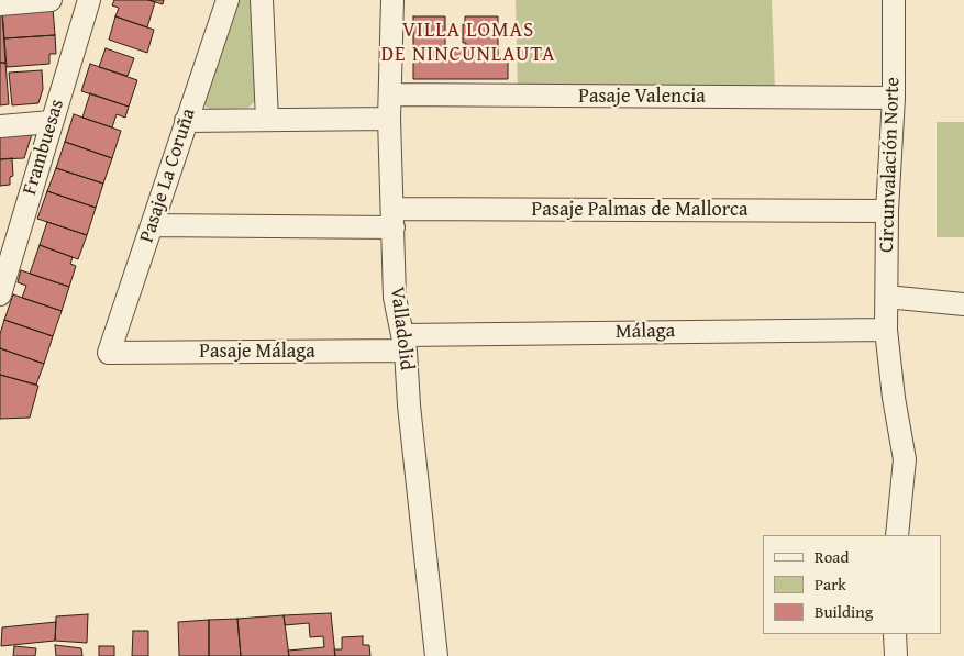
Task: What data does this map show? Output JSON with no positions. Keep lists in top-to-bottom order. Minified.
{"streets":{"street":["Pasaje Valencia","Frambuesas","Circunvalación Norte","Pasaje La Coruña","Pasaje Palmas de Mallorca","Valladolid","Málaga","Pasaje Málaga"]},"crossings":[["Pasaje Valencia","Circunvalación Norte"],["Pasaje Valencia","Valladolid"],["Circunvalación Norte","Pasaje Palmas de Mallorca"],["Circunvalación Norte","Málaga"],["Pasaje La Coruña","Pasaje Palmas de Mallorca"],["Pasaje La Coruña","Pasaje Málaga"],["Pasaje Palmas de Mallorca","Valladolid"],["Valladolid","Málaga"],["Valladolid","Pasaje Málaga"],["Málaga","Pasaje Málaga"]],"districts":["VILLA LOMAS DE NINCUNLAUTA"],"legend":["Road","Park","Building"]}
